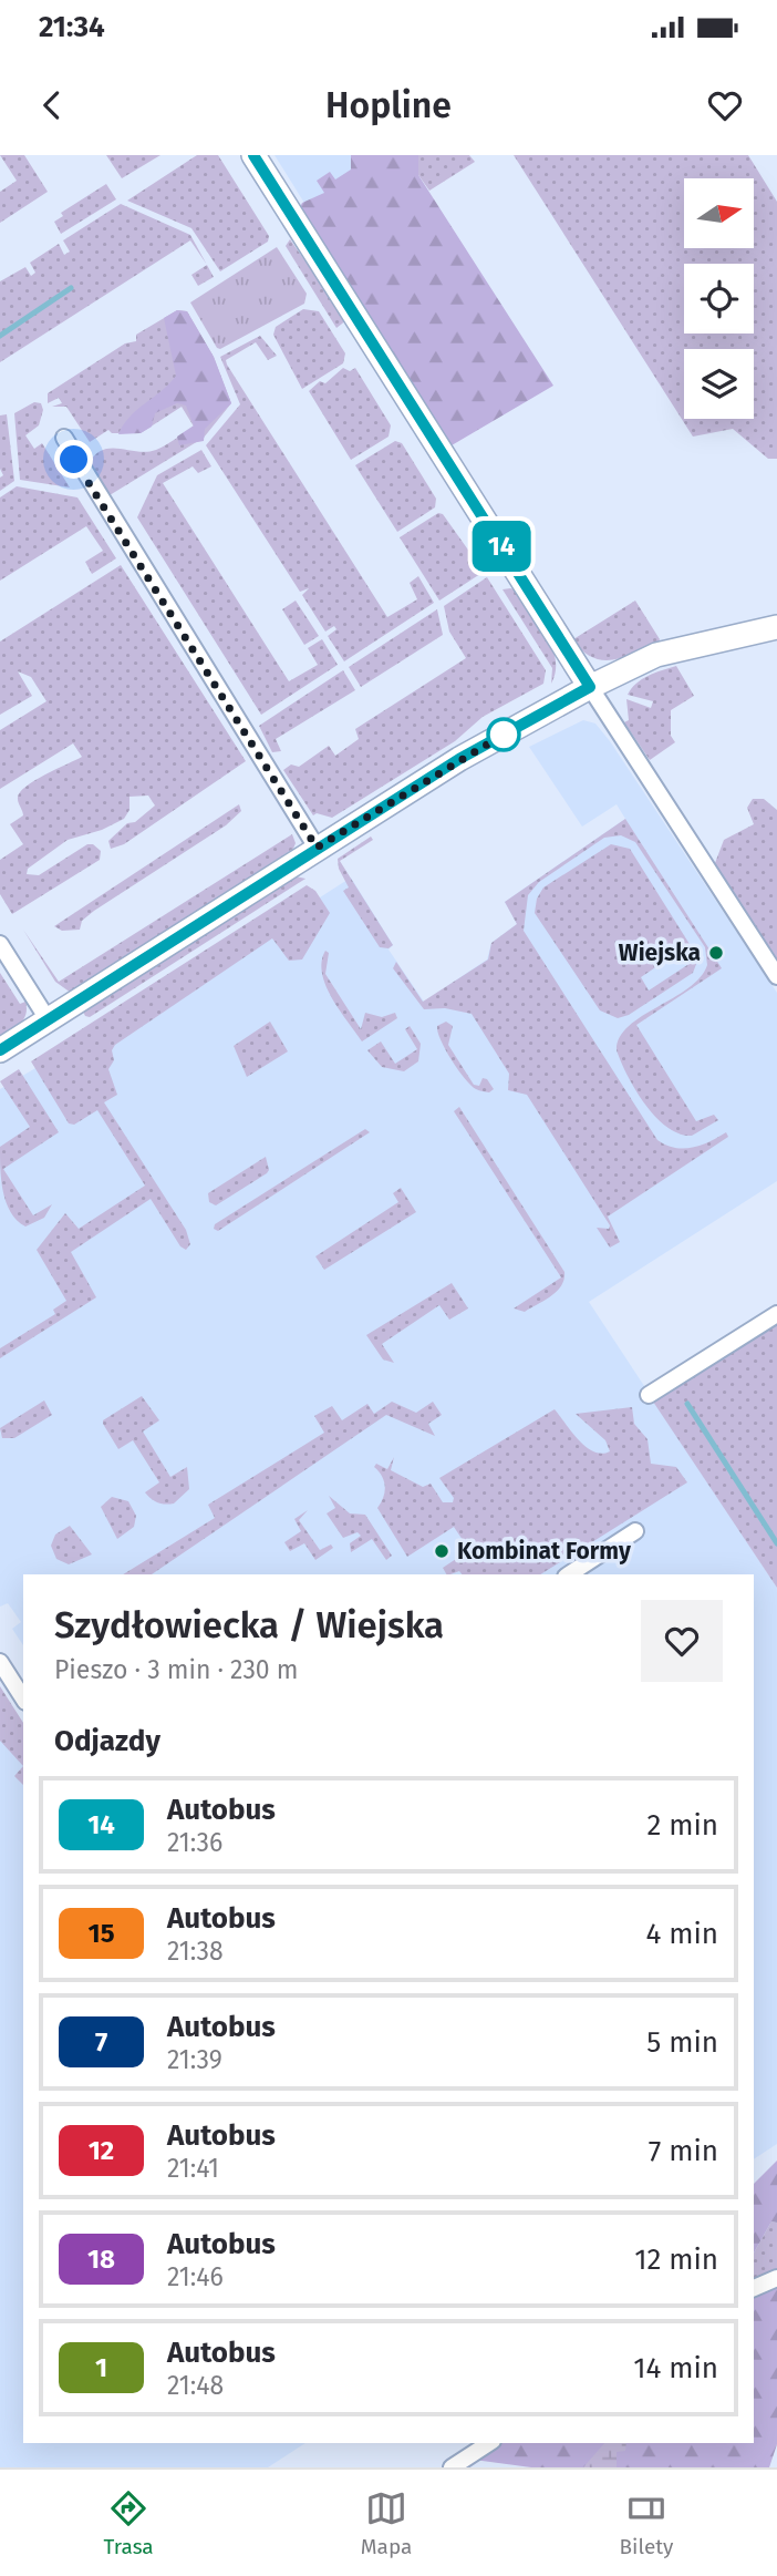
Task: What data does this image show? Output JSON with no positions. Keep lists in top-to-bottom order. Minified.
{"places":["Wiejska","Kombinat Formy"],"lines":["bus line 14"],"north":"right","page":{"status":"21:34","header":"Hopline","on_map":"14","heading":[["Szydłowiecka / Wiejska","Pieszo · 3 min · 230 m"],"Odjazdy"],"list":[{"mark":"14","name":"Autobus","note":"21:36","value":"2 min"},{"mark":"15","name":"Autobus","note":"21:38","value":"4 min"},{"mark":"7","name":"Autobus","note":"21:39","value":"5 min"},{"mark":"12","name":"Autobus","note":"21:41","value":"7 min"},{"mark":"18","name":"Autobus","note":"21:46","value":"12 min"},{"mark":"1","name":"Autobus","note":"21:48","value":"14 min"}],"tabs":["Trasa","Mapa","Bilety"]}}
